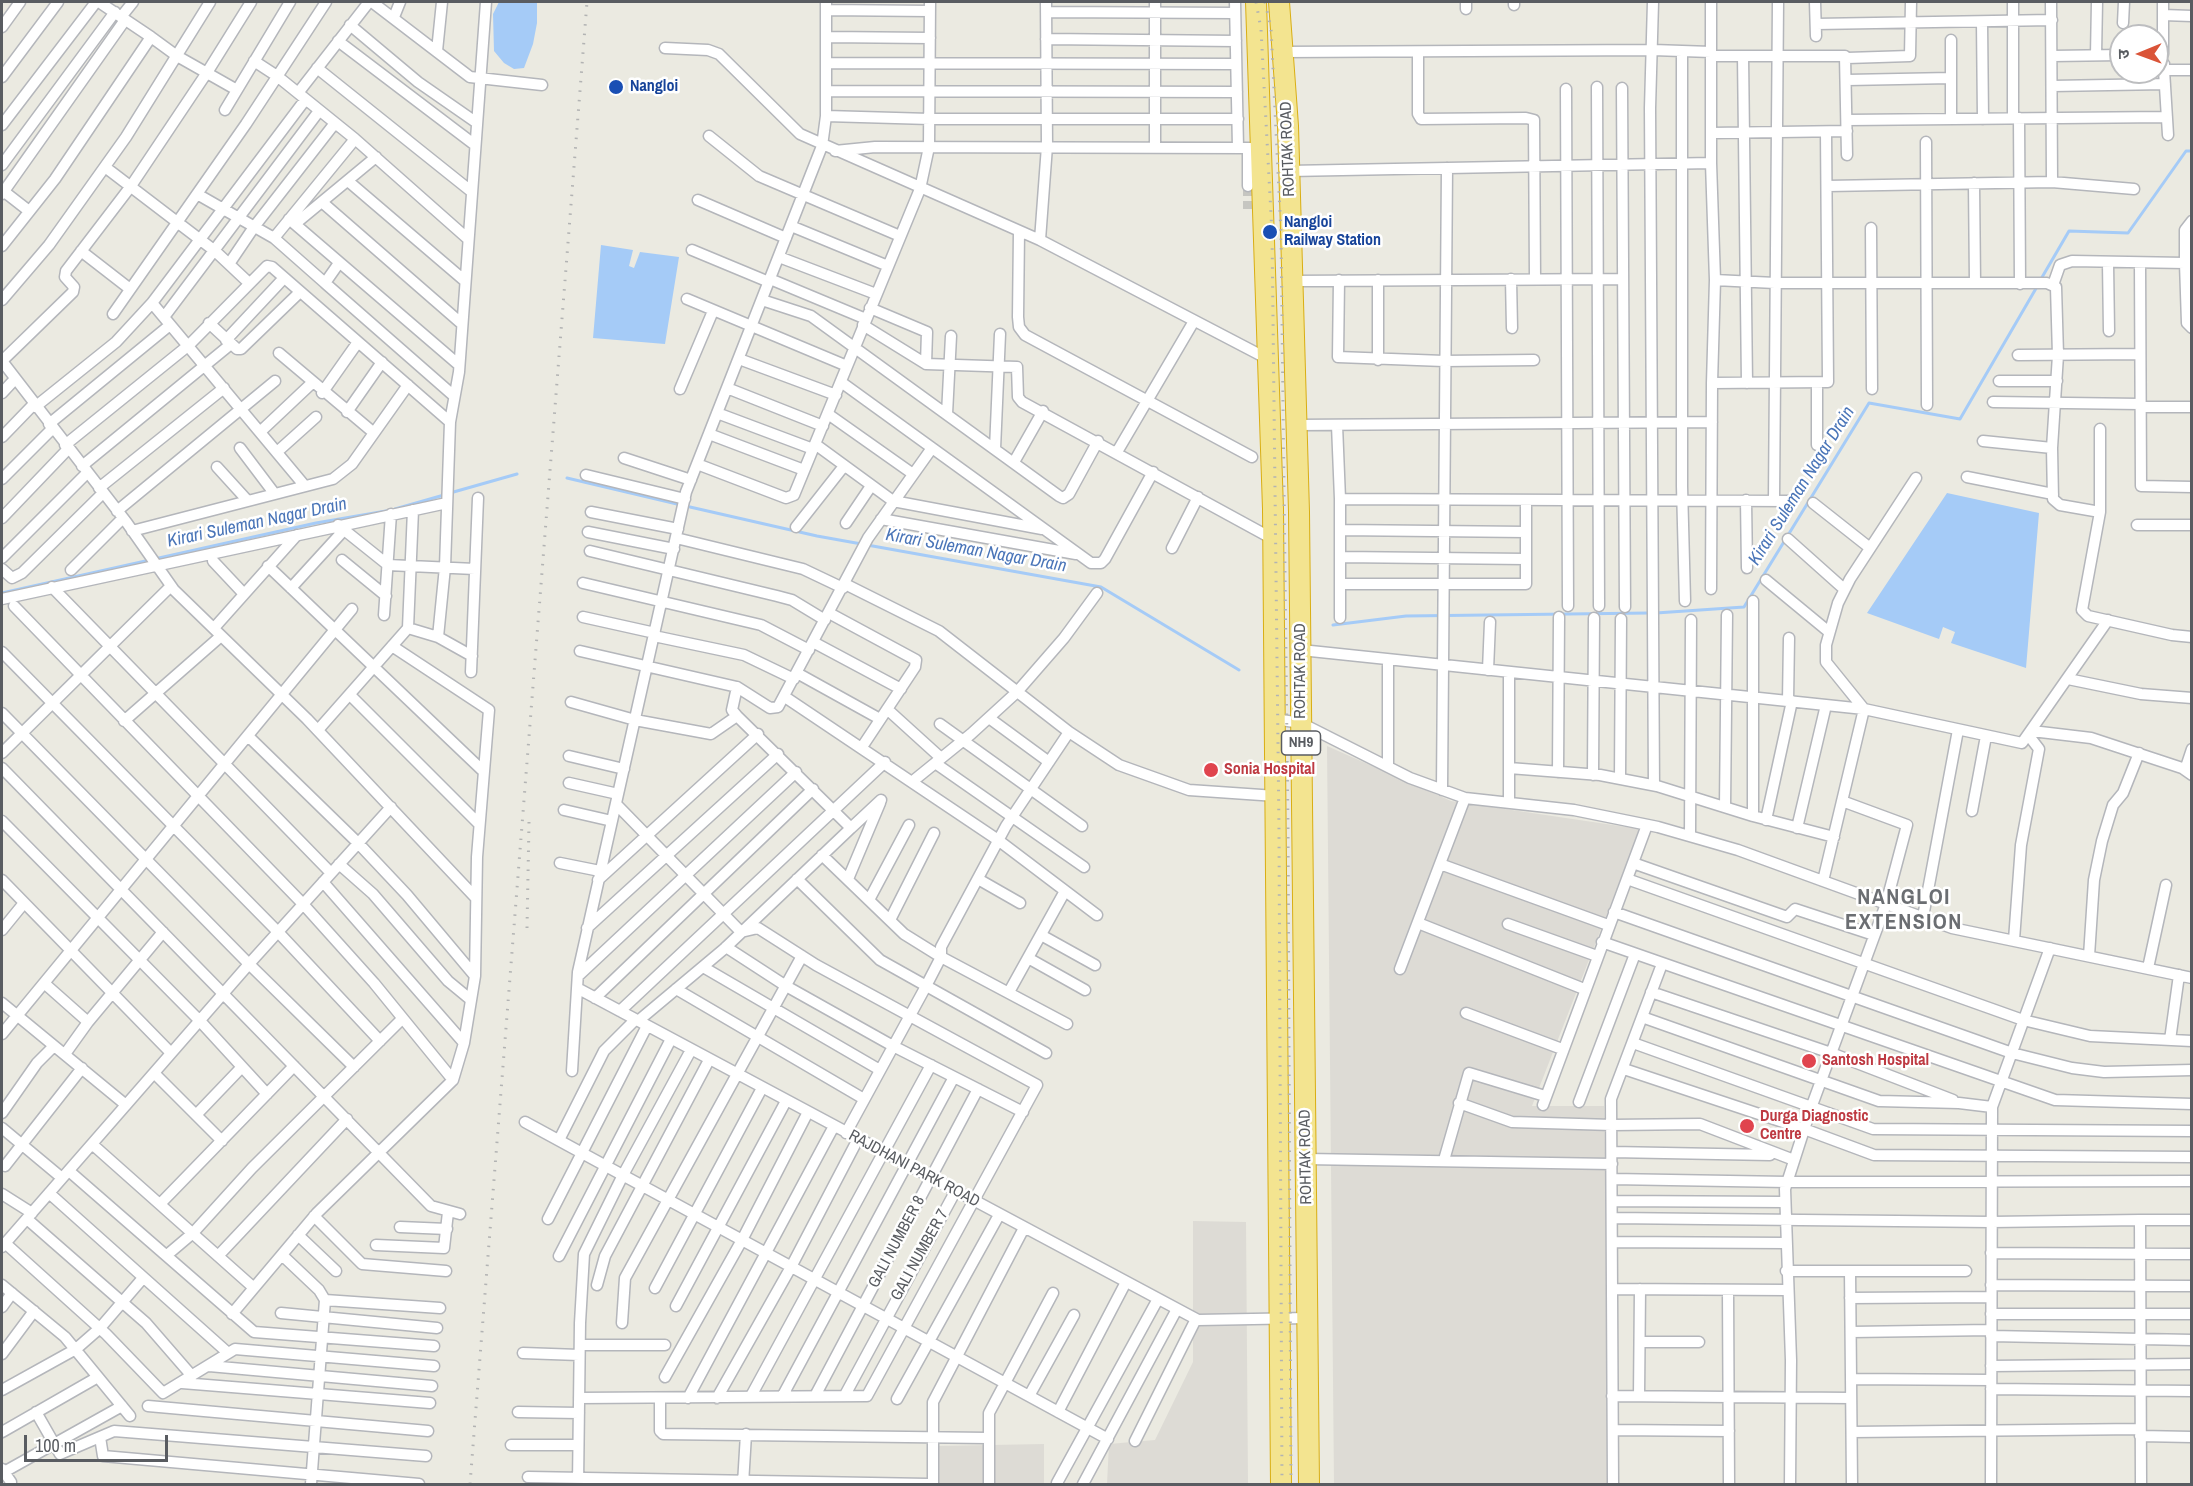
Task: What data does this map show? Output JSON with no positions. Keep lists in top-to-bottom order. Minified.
{"streets":{"highway":["ROHTAK ROAD","NH9"],"street":["RAJDHANI PARK ROAD","GALI NUMBER 8","GALI NUMBER 7"]},"crossings":[["ROHTAK ROAD","RAJDHANI PARK ROAD"],["RAJDHANI PARK ROAD","GALI NUMBER 8"],["RAJDHANI PARK ROAD","GALI NUMBER 7"]],"districts":["NANGLOI EXTENSION"],"water":["Kirari Suleman Nagar Drain"],"places":["Nangloi","Nangloi Railway Station","Sonia Hospital","Santosh Hospital","Durga Diagnostic Centre"],"scale_bar":"100 m","north":"left"}
